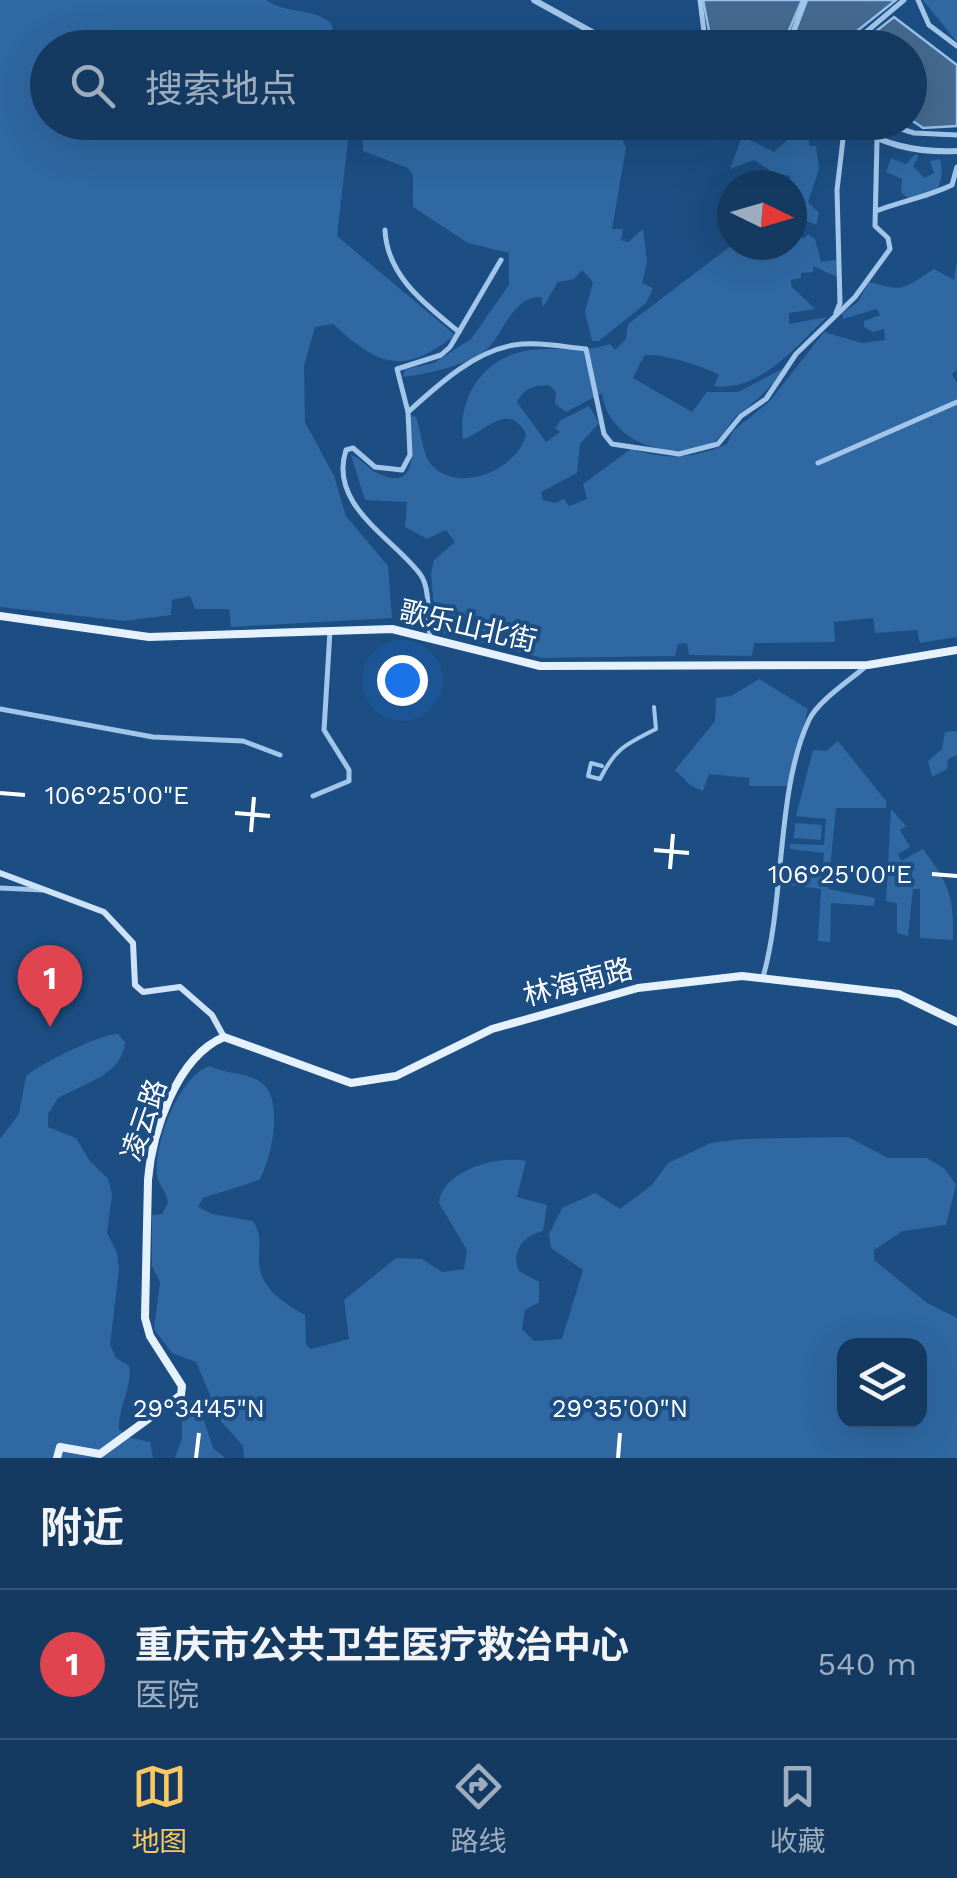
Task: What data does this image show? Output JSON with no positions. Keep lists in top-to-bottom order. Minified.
{"streets":{"main road":["歌乐山北街","林海南路","凌云路"]},"crossings":[["林海南路","凌云路"]],"north":"right","page":{"search":"搜索地点","pins":"1","heading":"附近","list":[{"mark":"1","name":"重庆市公共卫生医疗救治中心","note":"医院","value":"540 m"}],"nav":["地图","路线","收藏"]},"coordinates":["106°25'00\"E","29°34'45\"N","29°35'00\"N"]}
